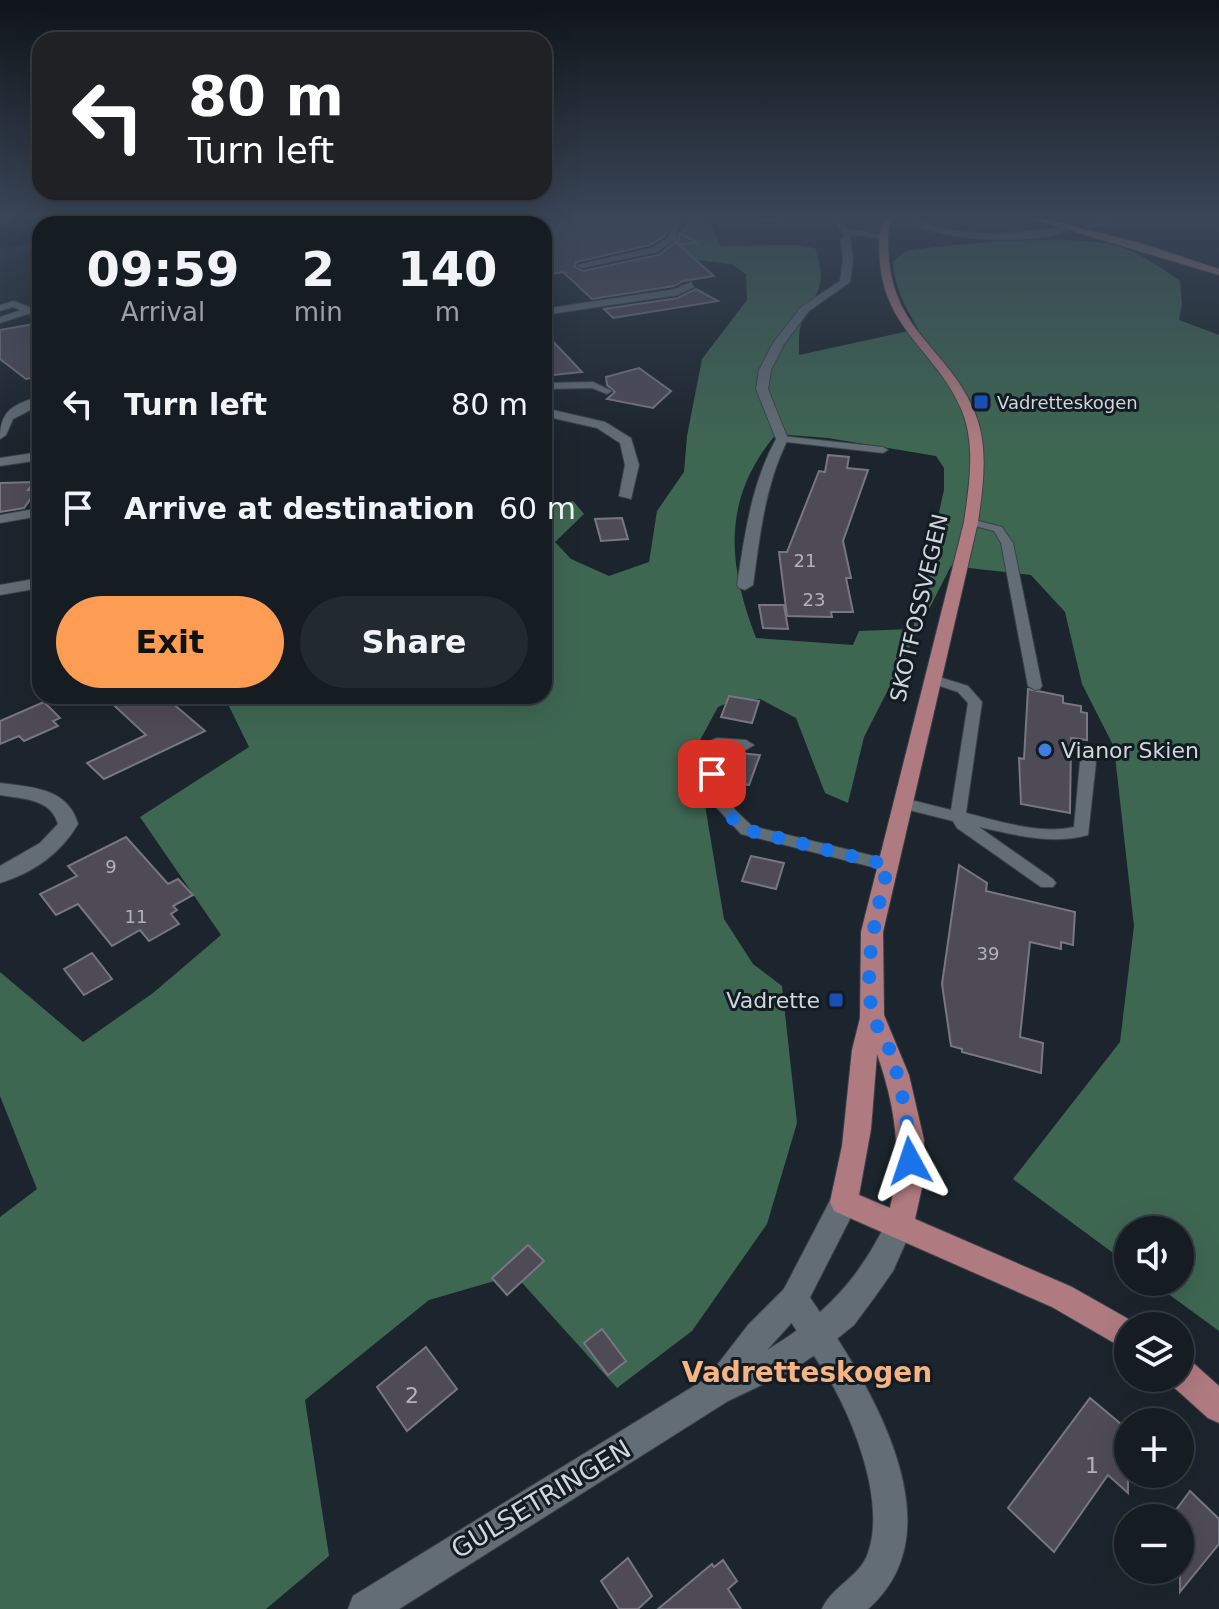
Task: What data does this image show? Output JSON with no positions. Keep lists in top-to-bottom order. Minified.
{"streets":{"main road":["SKOTFOSSVEGEN"],"street":["GULSETRINGEN"]},"crossings":[["SKOTFOSSVEGEN","GULSETRINGEN"]],"districts":["Vadretteskogen"],"places":{"transit":["Vadretteskogen","Vadrette"],"other":["Vianor Skien"]},"house_numbers":["21","23","9","11","39","2","1"],"page":{"turn":["80 m","Turn left"],"eta":["09:59","Arrival","2","min","140","m"],"list":[{"name":"Turn left","value":"80 m"},{"name":"Arrive at destination","value":"60 m"}],"buttons":["Exit","Share"],"map_buttons":["+","−"]}}
